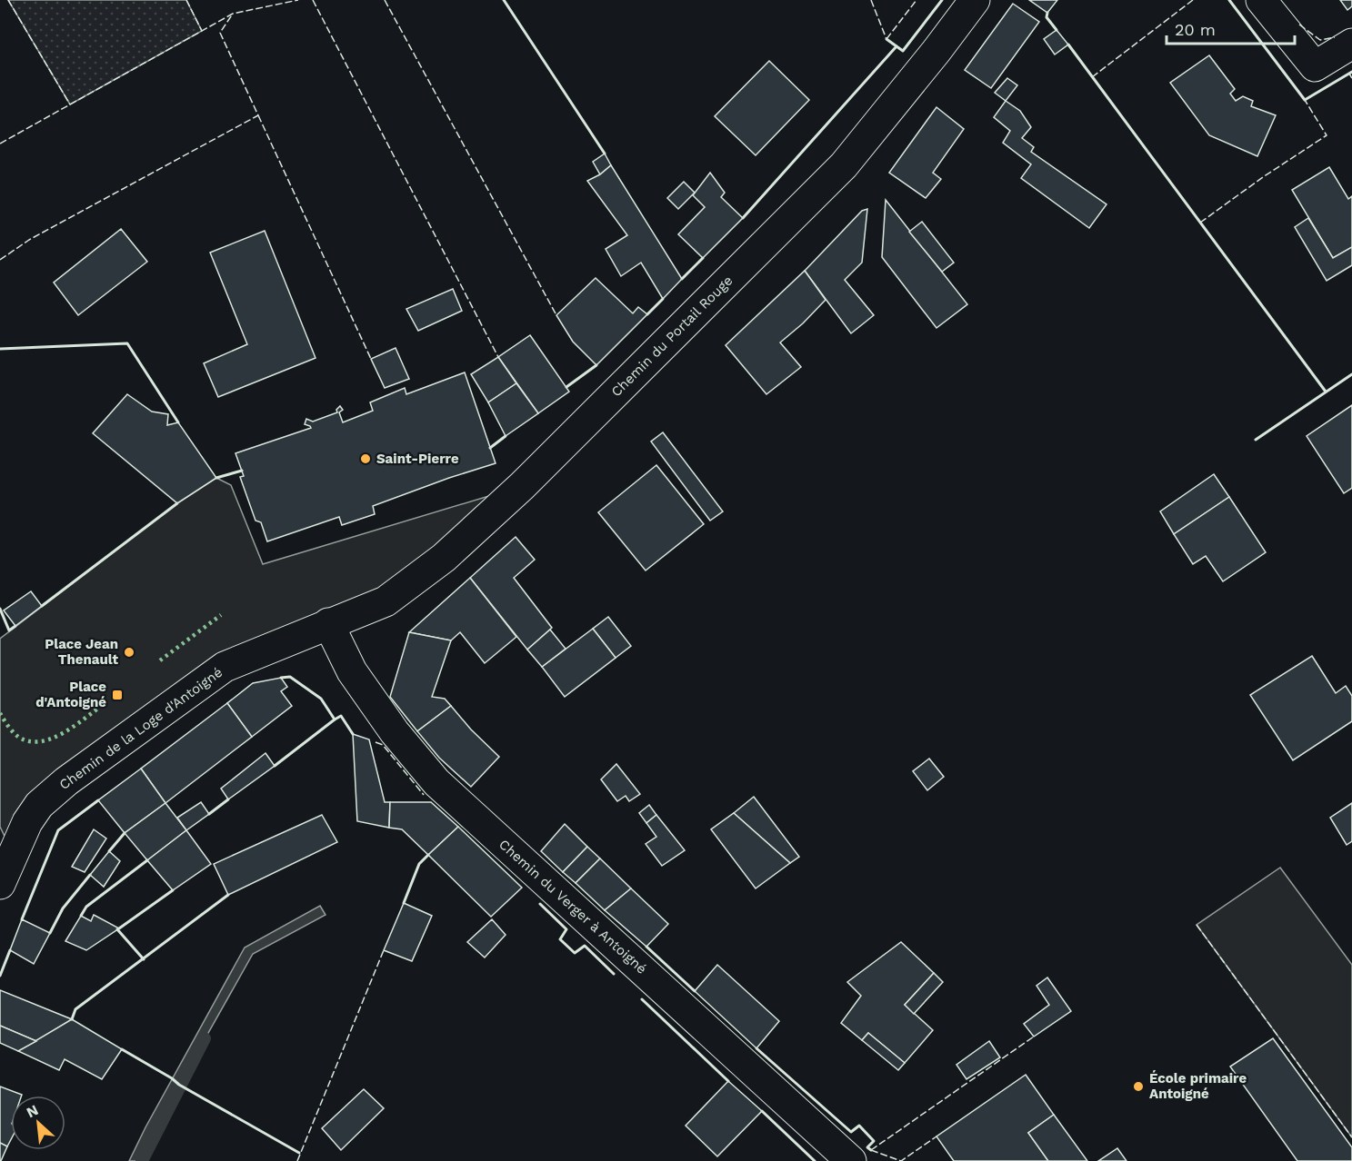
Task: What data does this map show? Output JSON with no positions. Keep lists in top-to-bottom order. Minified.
{"streets":{"street":["Chemin du Portail Rouge","Chemin de la Loge d'Antoigné","Chemin du Verger à Antoigné"]},"crossings":[["Chemin du Portail Rouge","Chemin de la Loge d'Antoigné"],["Chemin du Portail Rouge","Chemin du Verger à Antoigné"],["Chemin de la Loge d'Antoigné","Chemin du Verger à Antoigné"]],"places":{"other":["Saint-Pierre","Place Jean Thenault","École primaire Antoigné"],"transit":["Place d'Antoigné"]},"scale_bar":"20 m","north":"top left"}
